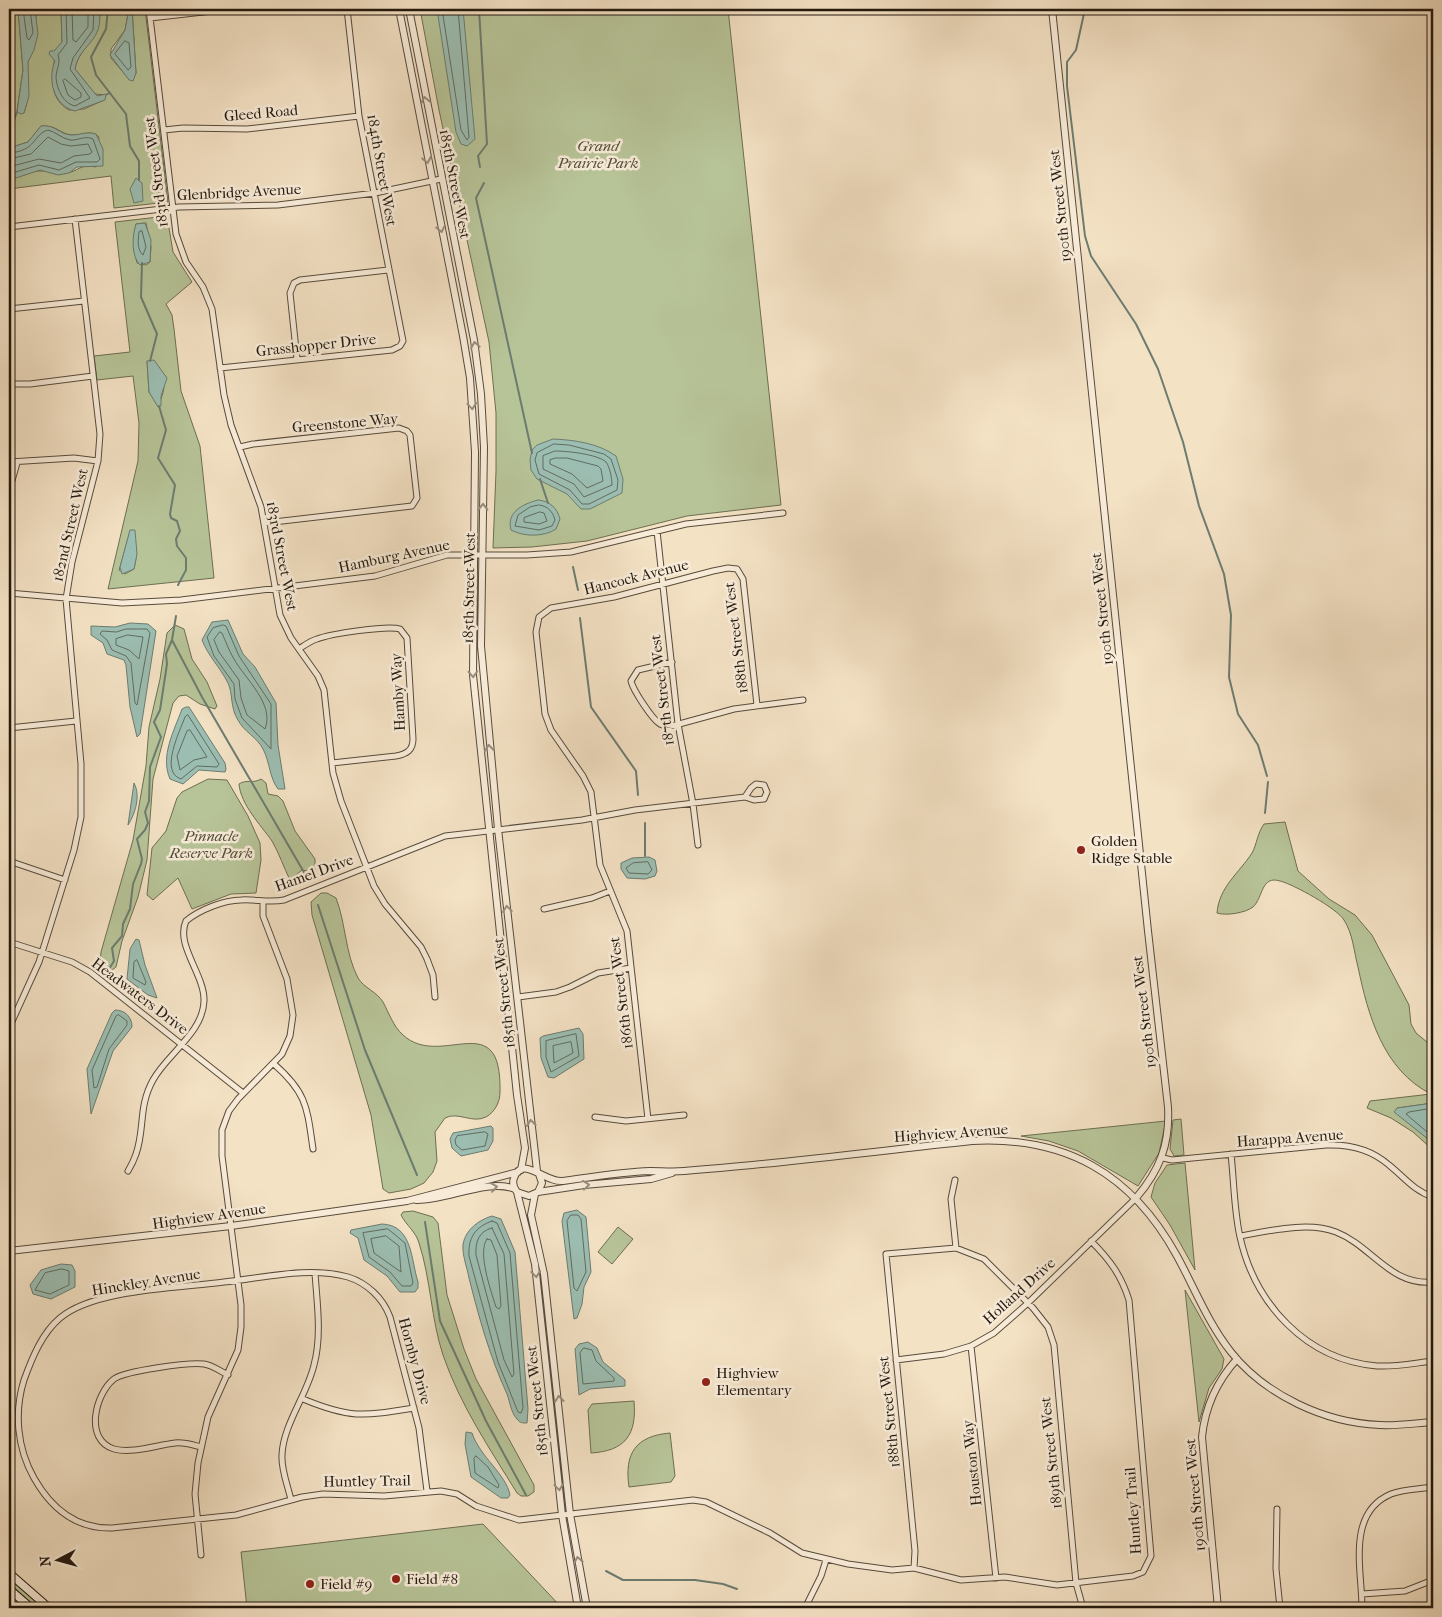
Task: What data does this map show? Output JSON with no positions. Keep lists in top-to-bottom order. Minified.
{"streets":{"street":["Gleed Road","184th Street West","183rd Street West","185th Street West","Glenbridge Avenue","190th Street West","Grasshopper Drive","Greenstone Way","182nd Street West","Hamburg Avenue","Hancock Avenue","188th Street West","187th Street West","Hamby Way","Hamel Drive","186th Street West","Headwaters Drive","Highview Avenue","Harappa Avenue","Hinckley Avenue","Holland Drive","Hornby Drive","189th Street West","Houston Way","Huntley Trail"]},"crossings":[["Gleed Road","184th Street West"],["Gleed Road","183rd Street West"],["184th Street West","Glenbridge Avenue"],["184th Street West","Grasshopper Drive"],["183rd Street West","Glenbridge Avenue"],["183rd Street West","Grasshopper Drive"],["183rd Street West","Greenstone Way"],["183rd Street West","Hamburg Avenue"],["183rd Street West","Hamby Way"],["183rd Street West","Hamel Drive"],["185th Street West","Glenbridge Avenue"],["185th Street West","Hamburg Avenue"],["185th Street West","Hamel Drive"],["185th Street West","Highview Avenue"],["185th Street West","Huntley Trail"],["Glenbridge Avenue","182nd Street West"],["190th Street West","Highview Avenue"],["190th Street West","Harappa Avenue"],["190th Street West","Holland Drive"],["182nd Street West","Hamburg Avenue"],["182nd Street West","Headwaters Drive"],["Hamburg Avenue","187th Street West"],["Hancock Avenue","188th Street West"],["Hancock Avenue","187th Street West"],["Hancock Avenue","186th Street West"],["188th Street West","Holland Drive"],["188th Street West","189th Street West"],["188th Street West","Huntley Trail"],["187th Street West","Hamel Drive"],["Hamel Drive","186th Street West"],["Hamel Drive","Headwaters Drive"],["Highview Avenue","Holland Drive"],["Hinckley Avenue","Hornby Drive"],["Hinckley Avenue","Huntley Trail"],["Holland Drive","189th Street West"],["Holland Drive","Houston Way"],["Holland Drive","Huntley Trail"],["Hornby Drive","Huntley Trail"],["189th Street West","Huntley Trail"],["Houston Way","Huntley Trail"]],"parks":["Grand Prairie Park","Pinnacle Reserve Park"],"places":["Golden Ridge Stable","Highview Elementary","Field #8","Field #9"],"north":"left"}
